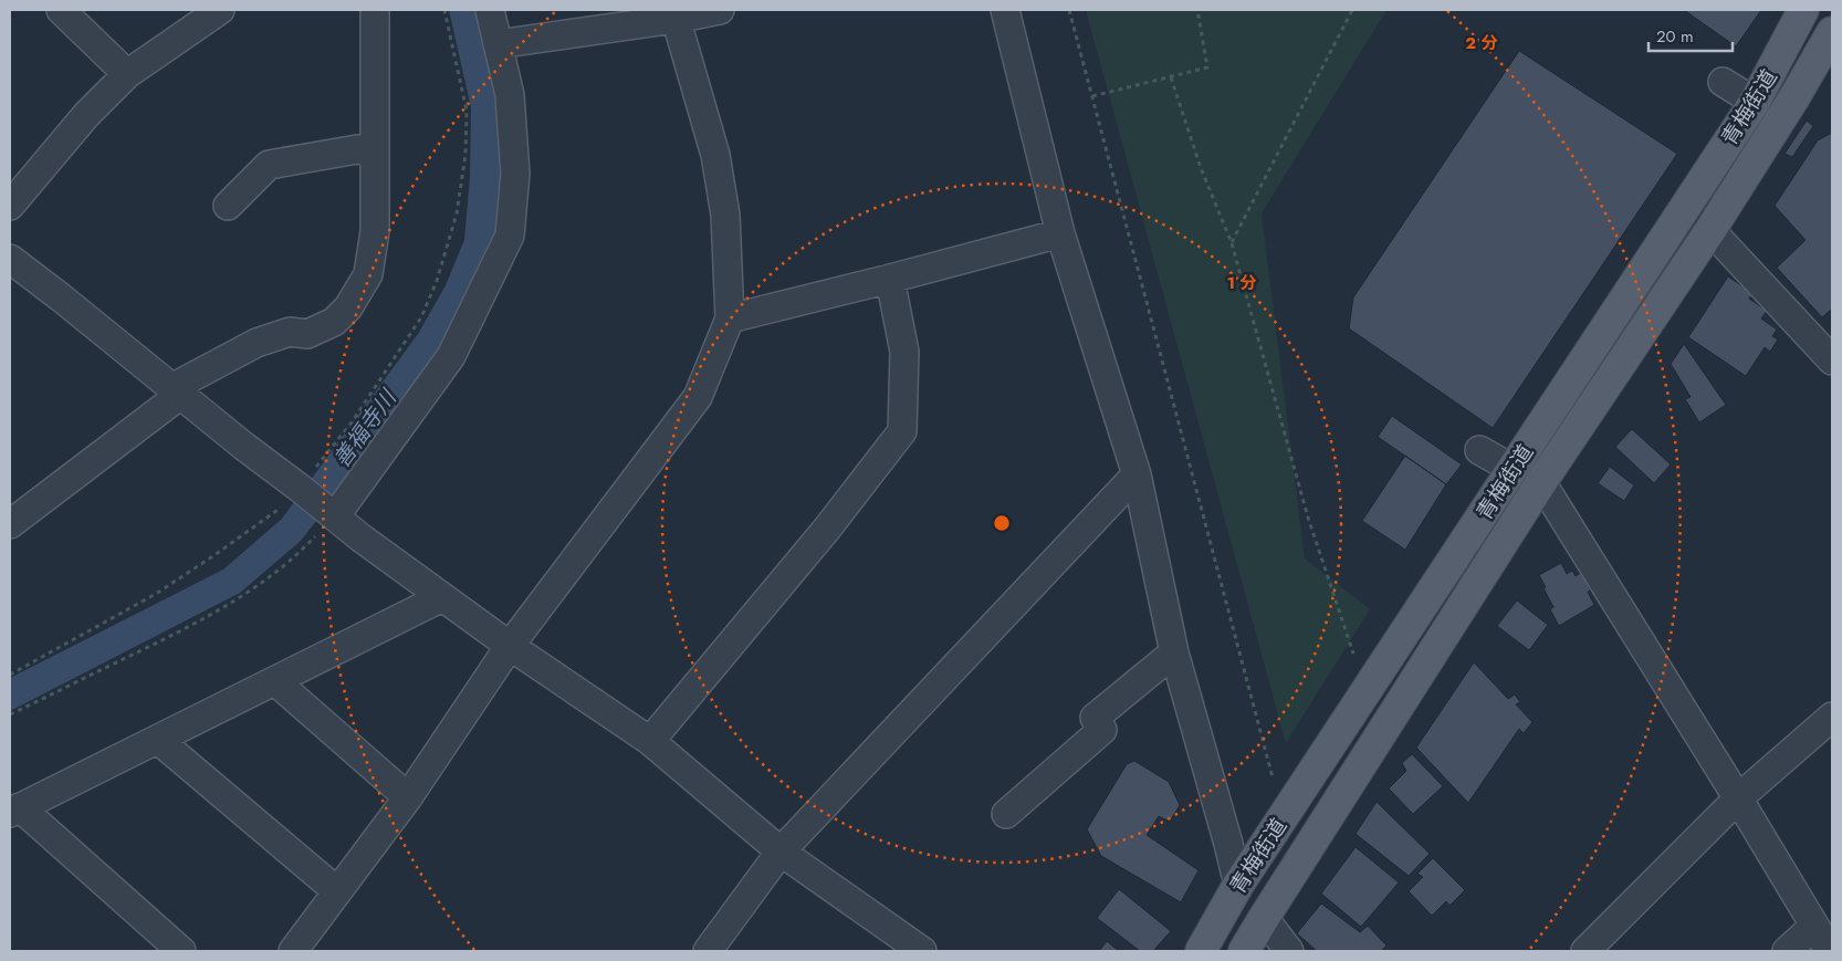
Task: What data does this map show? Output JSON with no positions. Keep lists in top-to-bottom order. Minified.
{"streets":{"main road":["青梅街道"]},"water":["善福寺川"],"scale_bar":"20 m","rings":["2 分","1 分"]}
